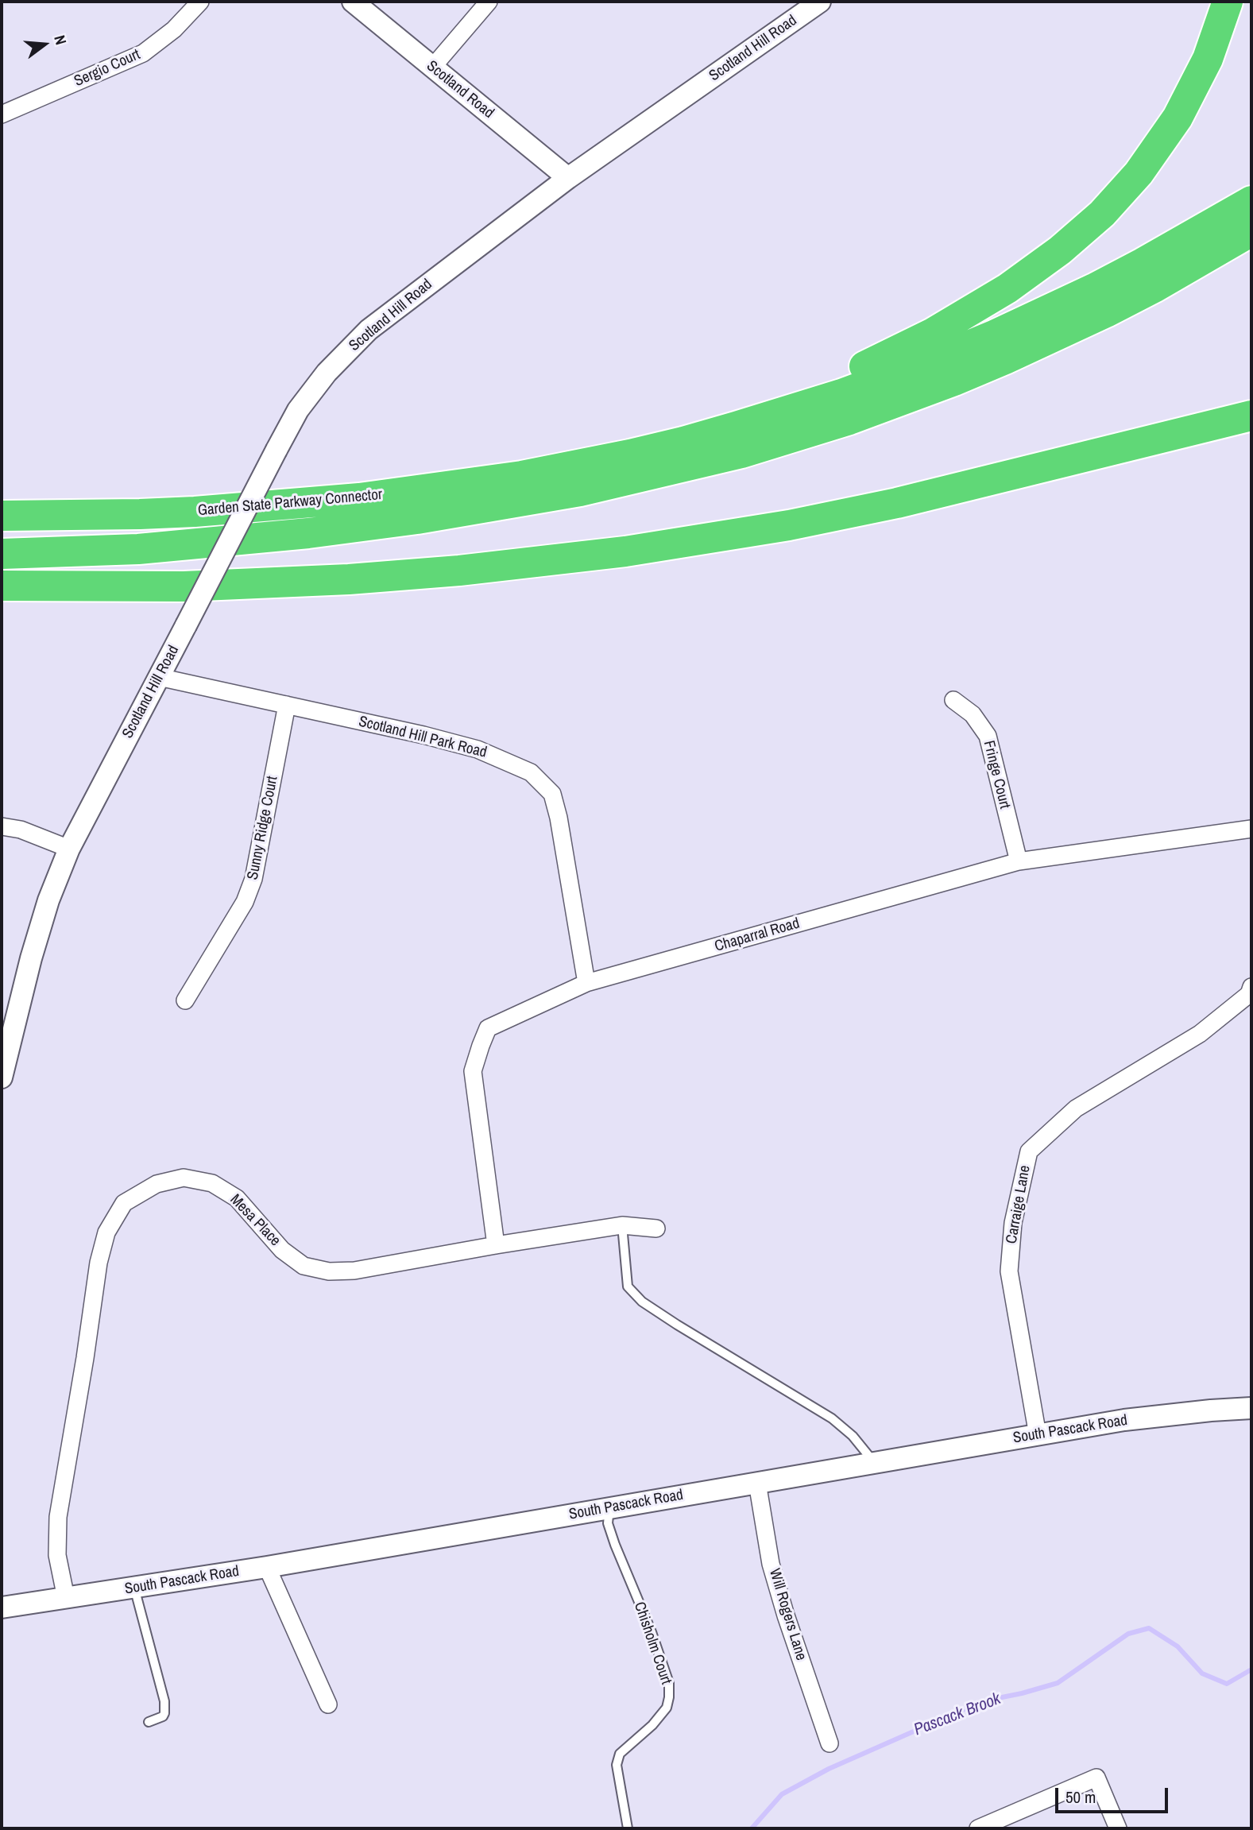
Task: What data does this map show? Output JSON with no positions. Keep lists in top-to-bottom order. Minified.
{"streets":{"highway":["Garden State Parkway Connector"],"street":["Scotland Hill Road","Sergio Court","Scotland Road","Scotland Hill Park Road","Fringe Court","Sunny Ridge Court","Chaparral Road","Carraige Lane","Mesa Place","South Pascack Road","Will Rogers Lane"],"lane":["Chisholm Court"]},"crossings":[["Scotland Hill Road","Scotland Road"],["Scotland Hill Road","Scotland Hill Park Road"],["Scotland Hill Park Road","Sunny Ridge Court"],["Scotland Hill Park Road","Chaparral Road"],["Fringe Court","Chaparral Road"],["Chaparral Road","Mesa Place"],["Carraige Lane","South Pascack Road"],["Mesa Place","South Pascack Road"],["South Pascack Road","Will Rogers Lane"],["South Pascack Road","Chisholm Court"]],"water":["Pascack Brook"],"scale_bar":"50 m","north":"right"}
